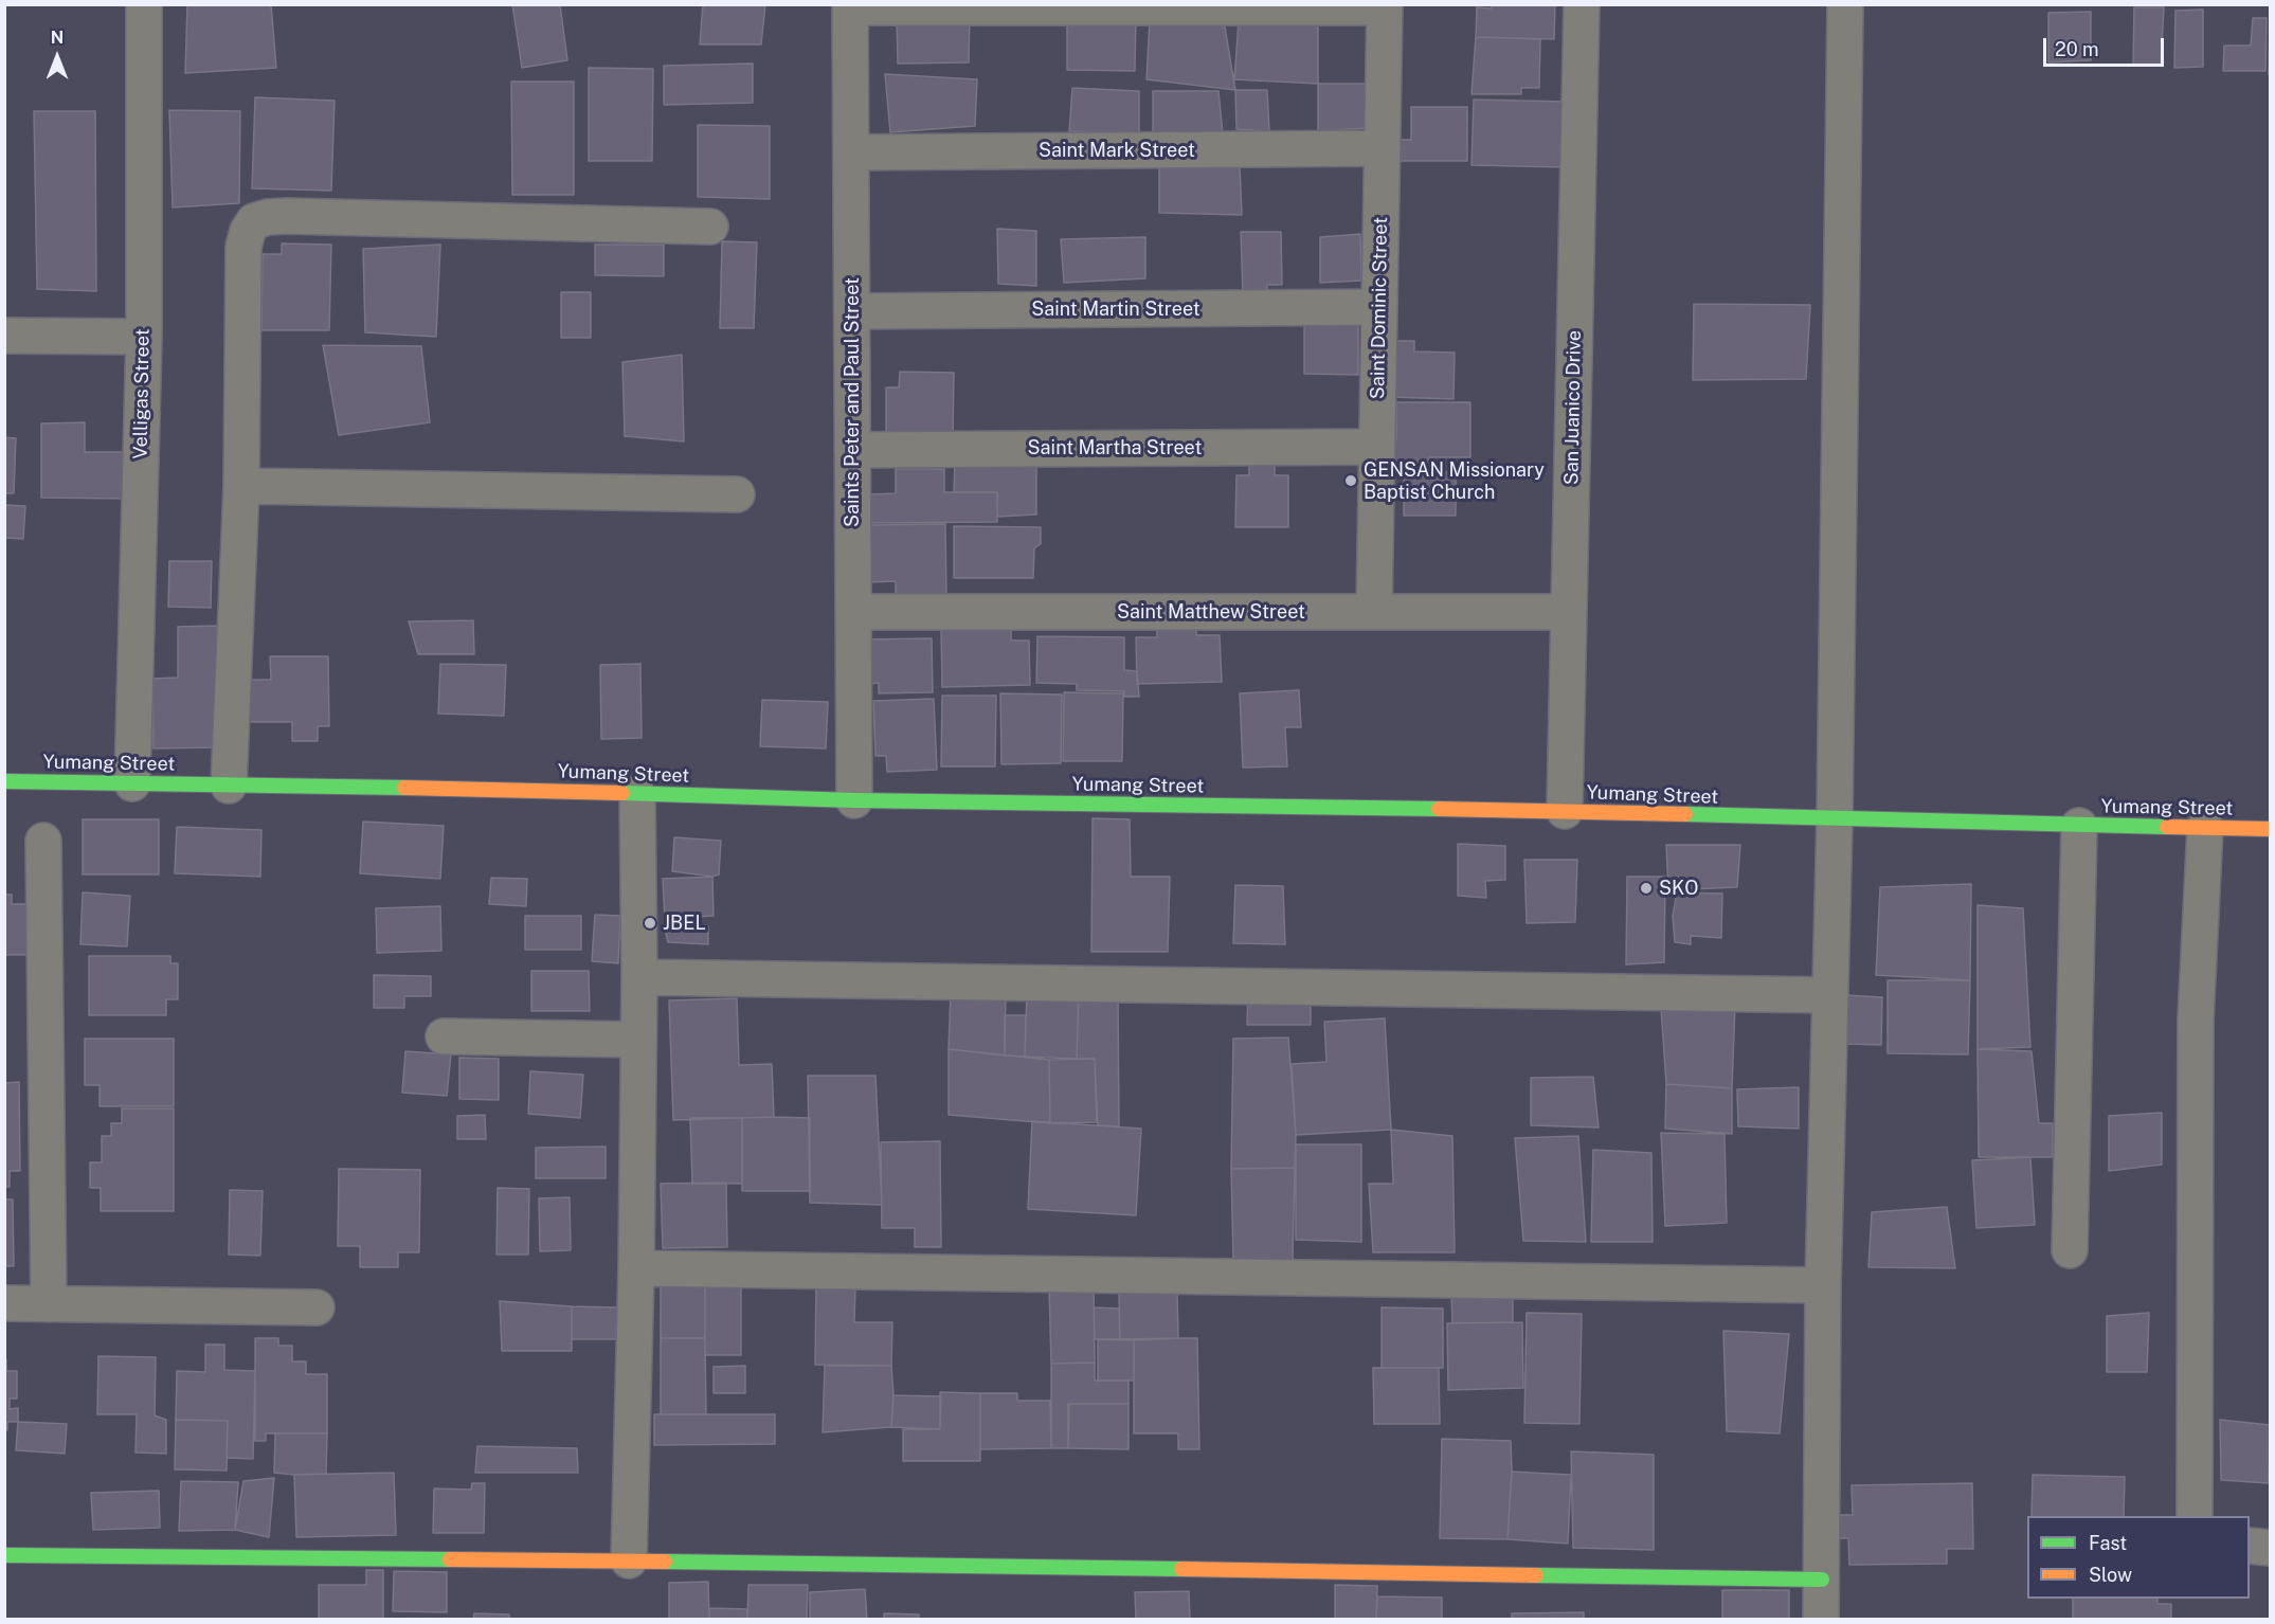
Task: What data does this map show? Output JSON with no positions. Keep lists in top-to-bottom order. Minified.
{"streets":{"main road":["Yumang Street"],"street":["Saint Mark Street","Saint Dominic Street","Saint Martin Street","Velligas Street","Saints Peter and Paul Street","San Juanico Drive","Saint Martha Street","Saint Matthew Street"]},"crossings":[["Saint Mark Street","Saint Dominic Street"],["Saint Mark Street","Saints Peter and Paul Street"],["Saint Dominic Street","Saint Martin Street"],["Saint Dominic Street","Saint Martha Street"],["Saint Dominic Street","Saint Matthew Street"],["Saint Martin Street","Saints Peter and Paul Street"],["Velligas Street","Yumang Street"],["Saints Peter and Paul Street","Saint Martha Street"],["Saints Peter and Paul Street","Saint Matthew Street"],["Saints Peter and Paul Street","Yumang Street"],["San Juanico Drive","Saint Matthew Street"],["San Juanico Drive","Yumang Street"]],"places":["GENSAN Missionary Baptist Church","SKO","JBEL"],"legend":["Fast","Slow"],"scale_bar":"20 m","north":"top"}
